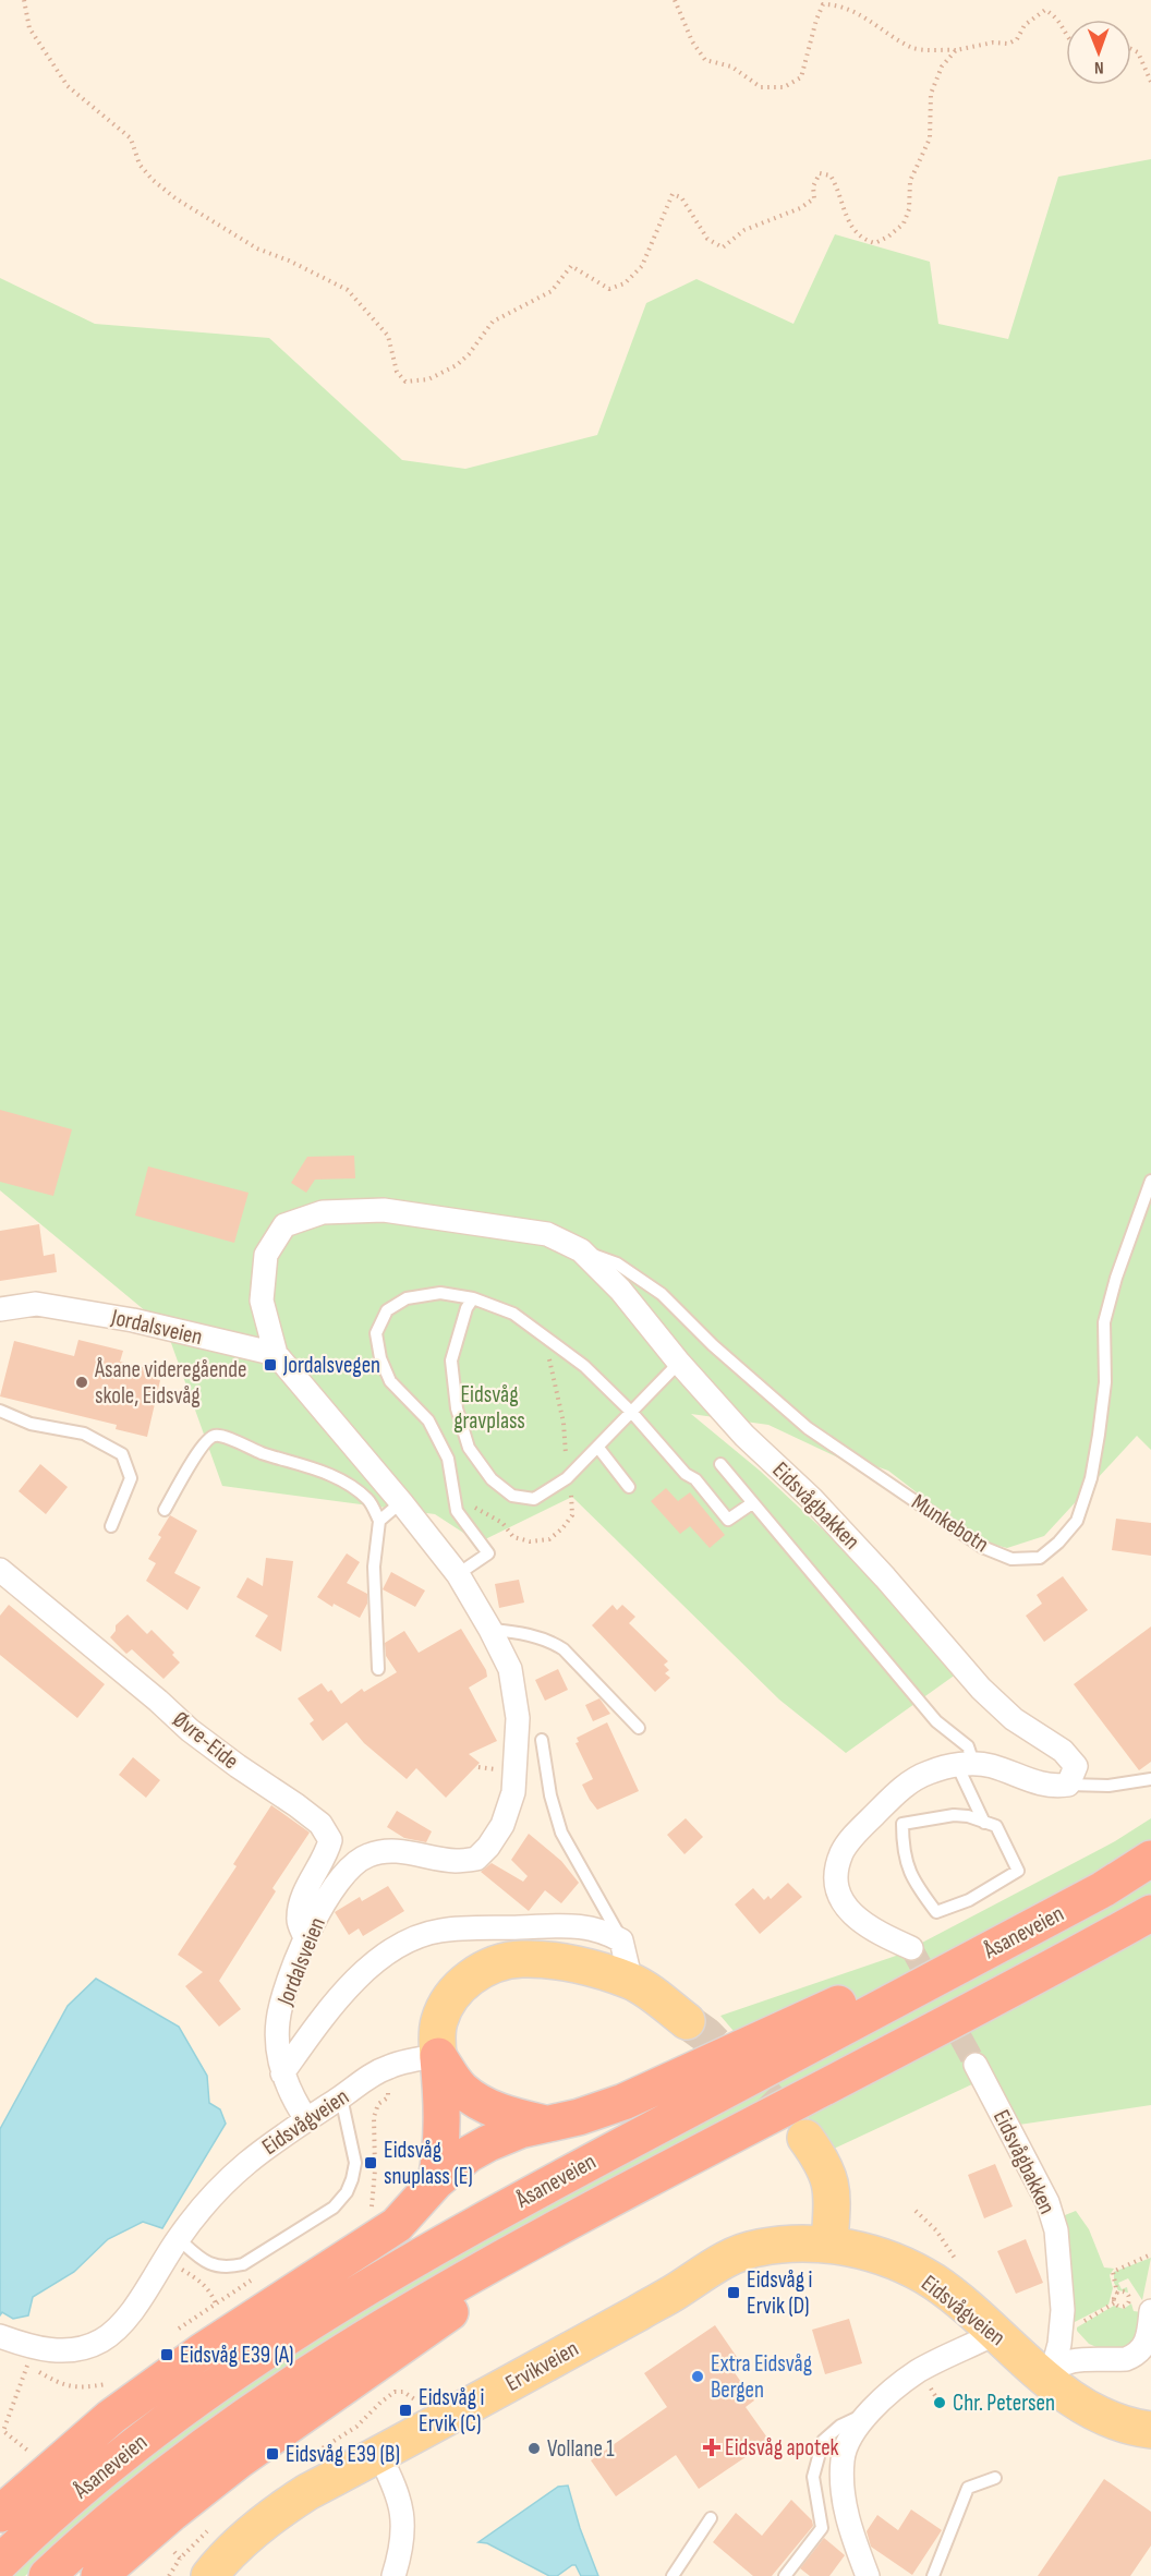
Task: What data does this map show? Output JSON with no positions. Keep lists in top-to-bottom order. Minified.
{"streets":{"highway":["Åsaneveien"],"main road":["Eidsvågveien","Ervikveien"],"street":["Jordalsveien","Eidsvågbakken","Øvre-Eide"],"lane":["Munkebotn"]},"crossings":[["Jordalsveien","Eidsvågbakken"],["Jordalsveien","Øvre-Eide"],["Jordalsveien","Eidsvågveien"],["Eidsvågbakken","Munkebotn"],["Eidsvågbakken","Eidsvågveien"],["Eidsvågveien","Ervikveien"]],"parks":["Eidsvåg gravplass"],"places":{"transit":["Jordalsvegen","Eidsvåg snuplass (E)","Eidsvåg i Ervik (D)","Eidsvåg E39 (A)","Eidsvåg i Ervik (C)","Eidsvåg E39 (B)"],"other":["Åsane videregående skole, Eidsvåg","Extra Eidsvåg Bergen","Chr. Petersen","Vollane 1"],"health":["Eidsvåg apotek"]},"north":"bottom"}
